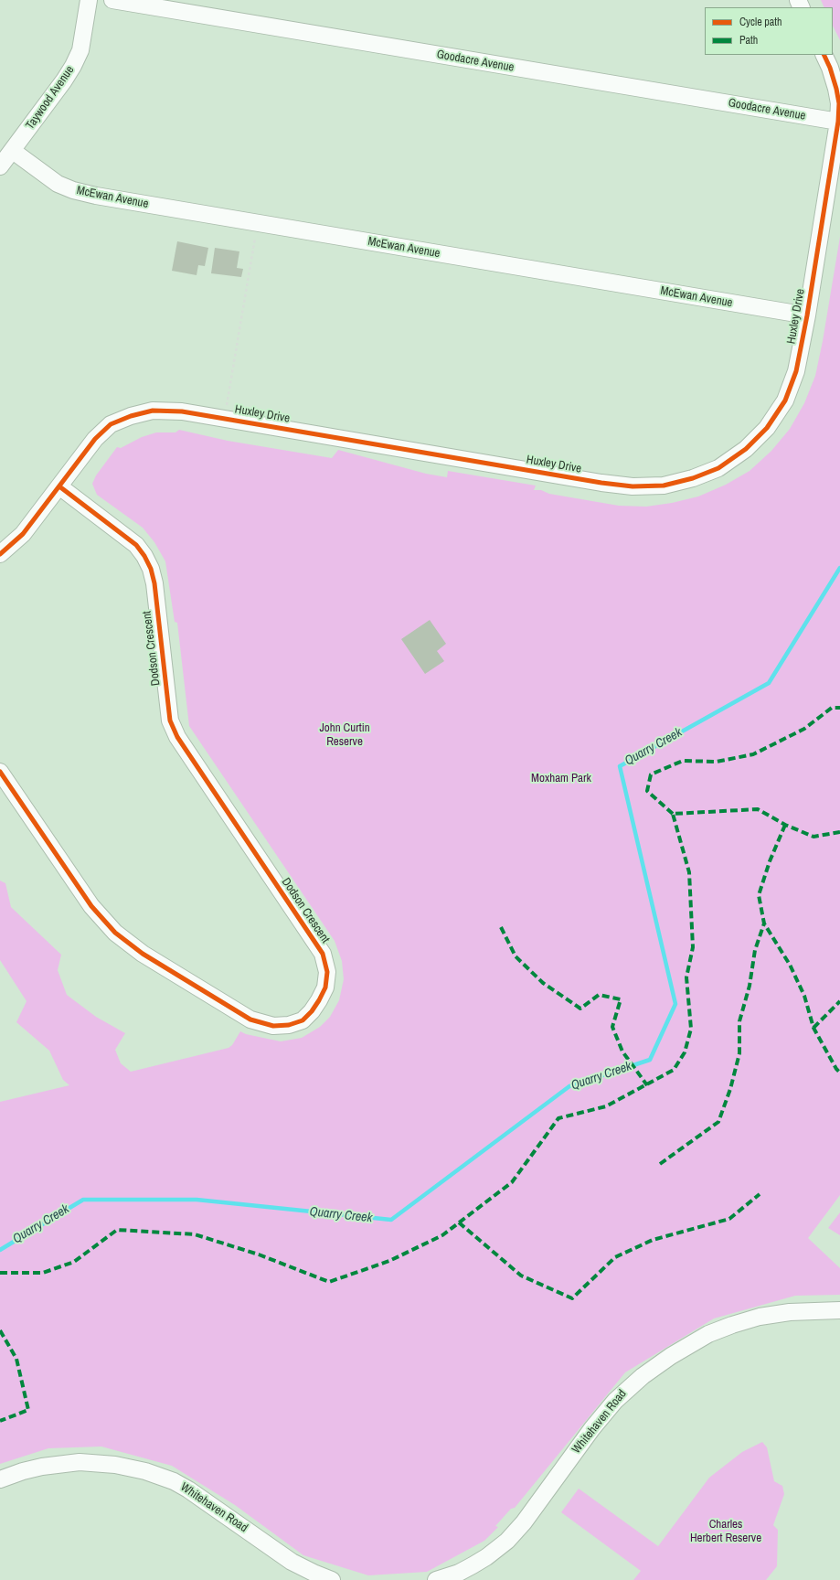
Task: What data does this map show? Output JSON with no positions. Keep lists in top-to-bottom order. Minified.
{"streets":{"street":["Goodacre Avenue","Taywood Avenue","McEwan Avenue","Huxley Drive","Dodson Crescent","Whitehaven Road"]},"crossings":[["Goodacre Avenue","Huxley Drive"],["Taywood Avenue","McEwan Avenue"],["McEwan Avenue","Huxley Drive"],["Huxley Drive","Dodson Crescent"]],"water":["Quarry Creek"],"parks":["John Curtin Reserve","Moxham Park","Charles Herbert Reserve"],"legend":["Cycle path","Path"]}
